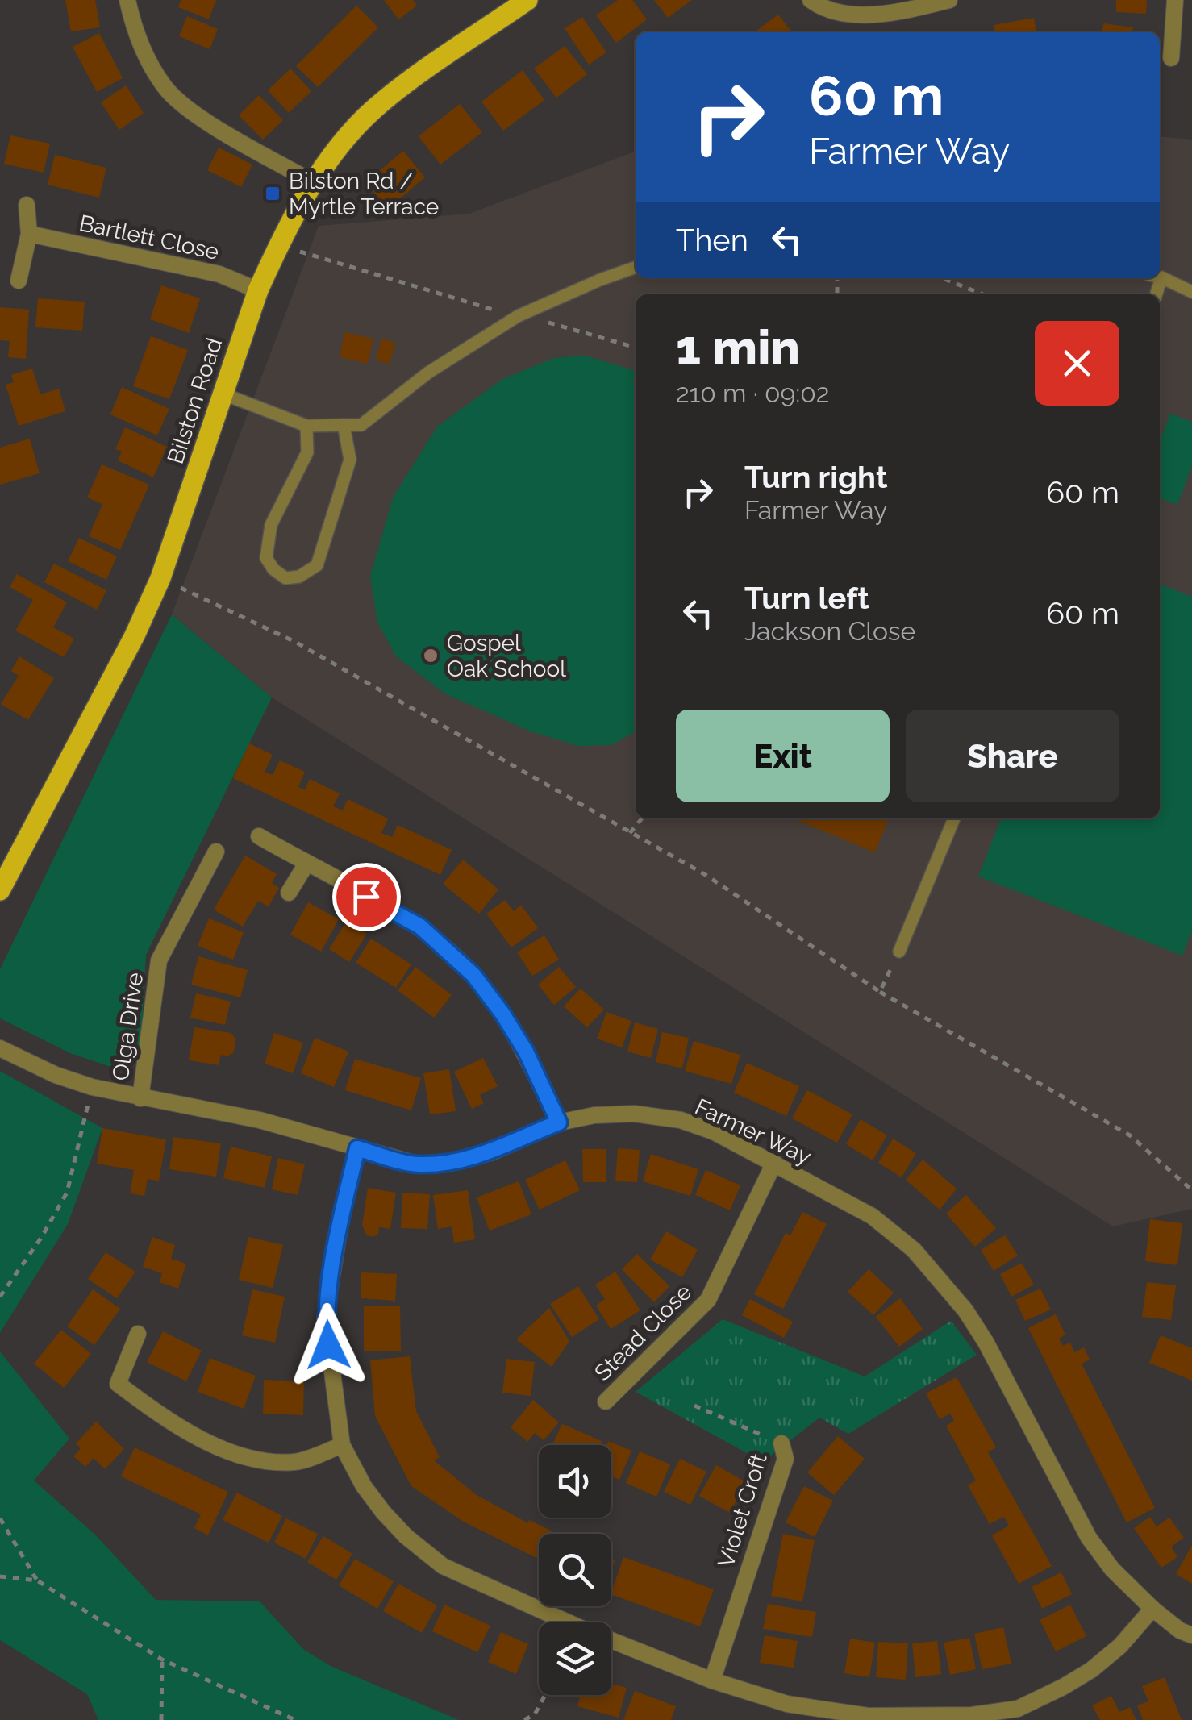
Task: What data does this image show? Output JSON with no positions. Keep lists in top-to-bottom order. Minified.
{"streets":{"main road":["Bilston Road"],"street":["Bartlett Close","Olga Drive","Farmer Way","Stead Close","Violet Croft"]},"crossings":[["Bartlett Close","Bilston Road"],["Olga Drive","Farmer Way"],["Farmer Way","Stead Close"]],"places":{"transit":["Bilston Rd / Myrtle Terrace"],"other":["Gospel Oak School"]},"page":{"turn":["60 m","Farmer Way"],"then":"Then","heading":["1 min","210 m · 09:02"],"list":[{"name":"Turn right","note":"Farmer Way","value":"60 m"},{"name":"Turn left","note":"Jackson Close","value":"60 m"}],"buttons":["Exit","Share"]}}
